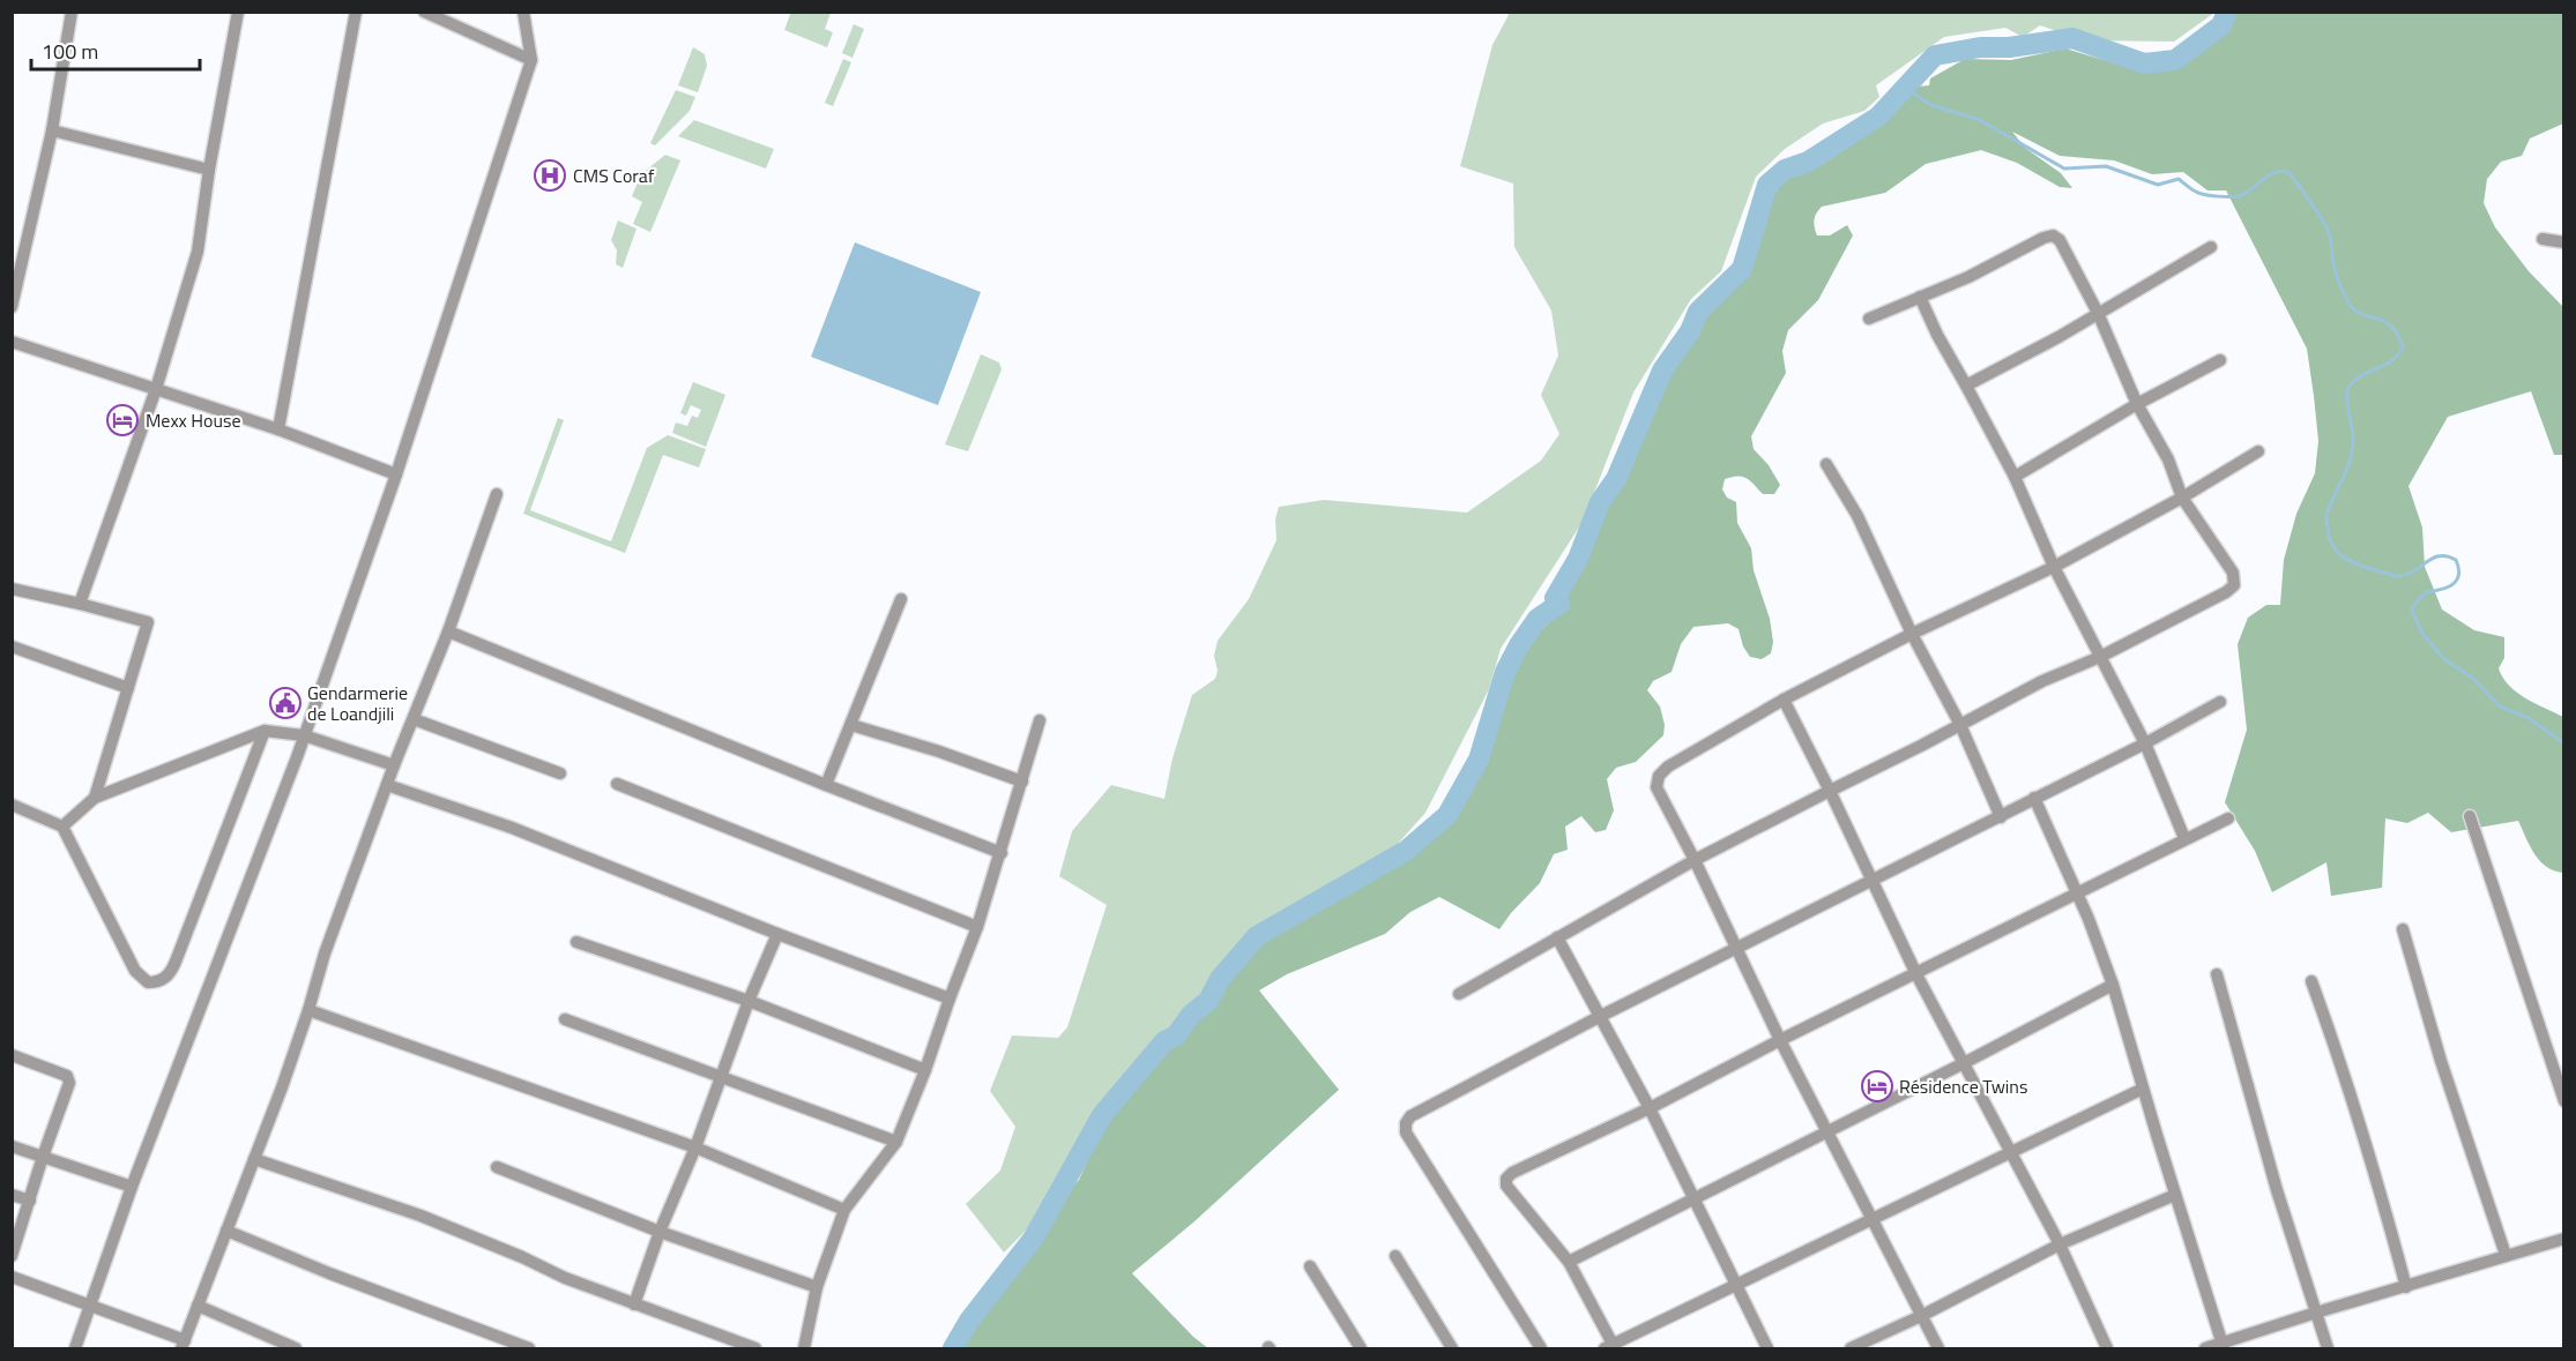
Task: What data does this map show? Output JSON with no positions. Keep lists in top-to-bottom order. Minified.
{"places":{"hospital":["CMS Coraf"],"hotel":["Mexx House","Résidence Twins"],"public building":["Gendarmerie de Loandjili"]},"scale_bar":"100 m"}
